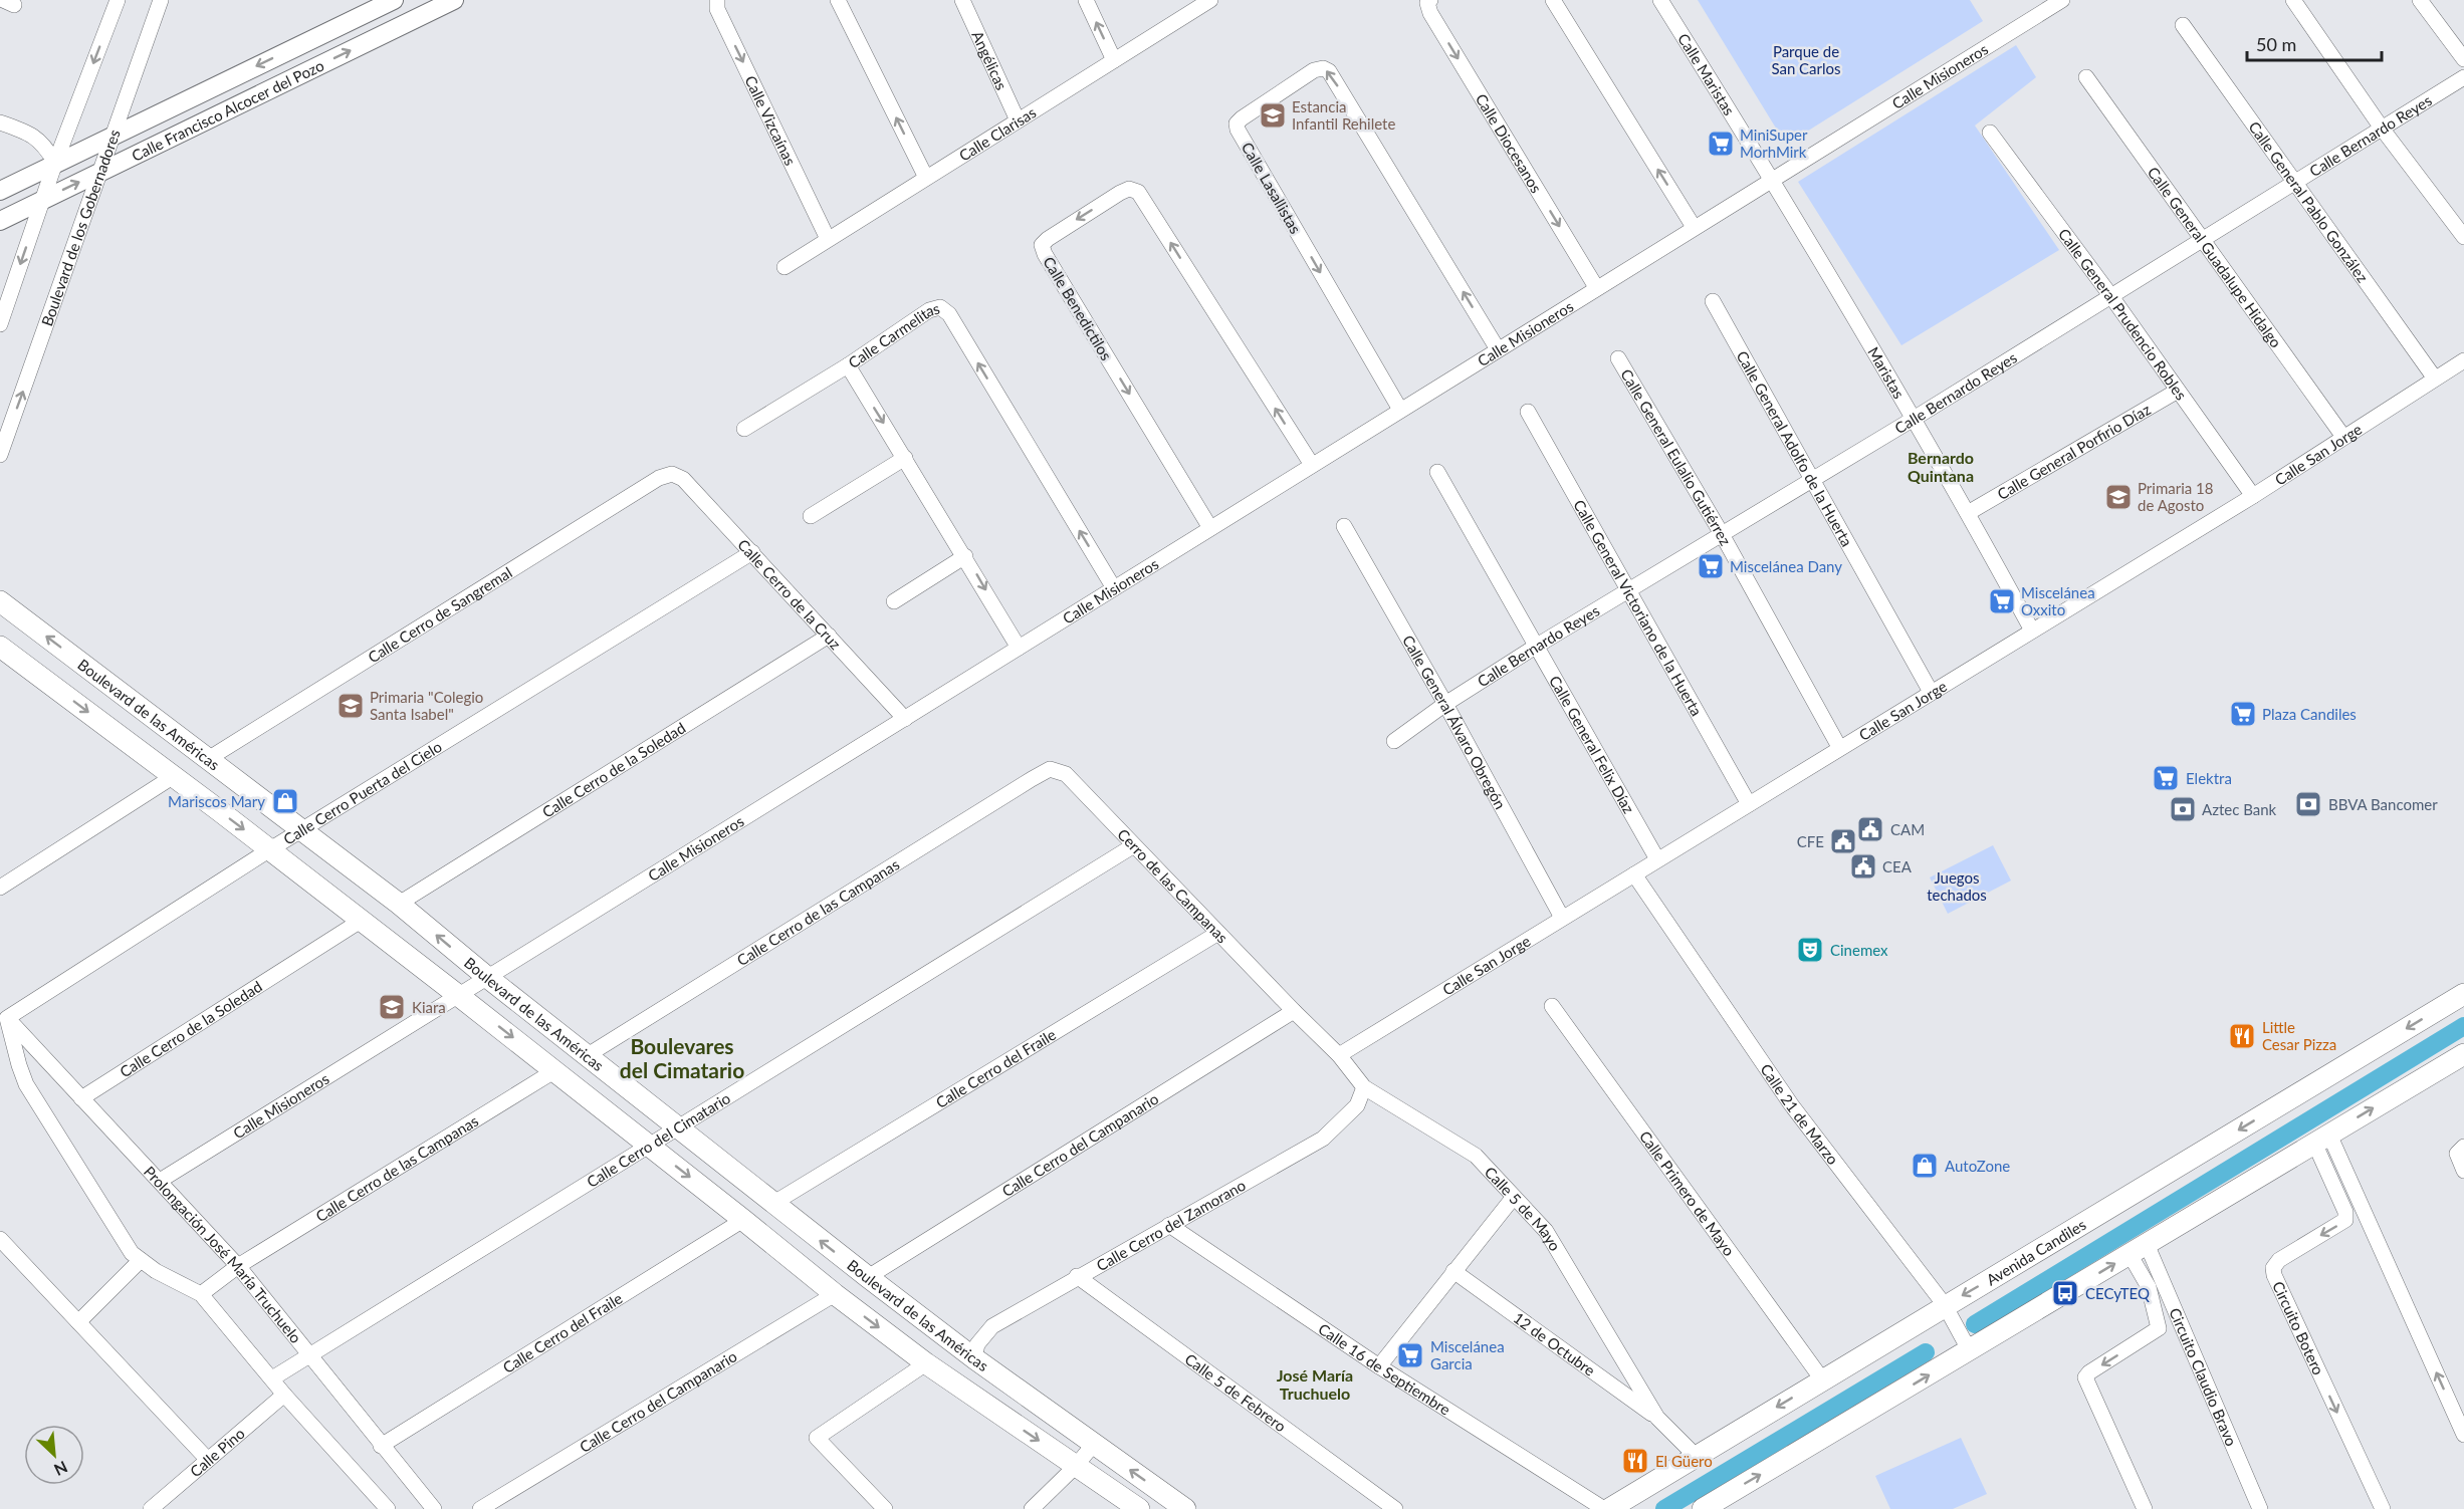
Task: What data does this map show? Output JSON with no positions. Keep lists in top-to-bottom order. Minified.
{"streets":{"main road":["Boulevard de las Américas","Avenida Candiles"],"street":["Angélicas","Calle Maristas","Calle Misioneros","Calle Francisco Alcocer del Pozo","Calle Vizcaínas","Calle Clarisas","Calle Bernardo Reyes","Calle Diocesanos","Calle Lasallistas","Calle General Pablo González","Boulevard de los Gobernadores","Calle General Guadalupe Hidalgo","Calle Benedictilos","Calle General Prudencio Robles","Calle Carmelitas","Maristas","Calle General Adolfo de la Huerta","Calle General Porfirio Díaz","Calle San Jorge","Calle General Eulalio Gutiérrez","Calle Cerro de la Cruz","Calle General Victoriano de la Huerta","Calle Cerro de Sangremal","Calle General Álvaro Obregón","Calle General Felix Díaz","Calle Cerro de la Soledad","Calle Cerro Puerta del Cielo","Cerro de las Campanas","Calle Cerro de las Campanas","Calle Cerro del Fraile","Calle 21 de Marzo","Calle Cerro del Cimatario","Calle Cerro del Campanario","Calle Primero de Mayo","Calle 5 de Mayo","Calle Cerro del Zamorano","Prolongación José María Truchuelo","Circuito Botero","12 de Octubre","Calle 16 de Septiembre","Circuito Claudio Bravo","Calle 5 de Febrero","Calle Pino"]},"crossings":[["Angélicas","Calle Clarisas"],["Calle Maristas","Calle Misioneros"],["Calle Maristas","Maristas"],["Calle Misioneros","Calle Diocesanos"],["Calle Misioneros","Calle Lasallistas"],["Calle Misioneros","Calle Benedictilos"],["Calle Misioneros","Calle Carmelitas"],["Calle Misioneros","Maristas"],["Calle Misioneros","Calle Cerro de la Cruz"],["Calle Misioneros","Boulevard de las Américas"],["Calle Misioneros","Prolongación José María Truchuelo"],["Calle Francisco Alcocer del Pozo","Boulevard de los Gobernadores"],["Calle Vizcaínas","Calle Clarisas"],["Calle Bernardo Reyes","Calle General Pablo González"],["Calle Bernardo Reyes","Calle General Guadalupe Hidalgo"],["Calle Bernardo Reyes","Calle General Prudencio Robles"],["Calle Bernardo Reyes","Maristas"],["Calle Bernardo Reyes","Calle General Adolfo de la Huerta"],["Calle Bernardo Reyes","Calle General Eulalio Gutiérrez"],["Calle Bernardo Reyes","Calle General Victoriano de la Huerta"],["Calle Bernardo Reyes","Calle General Álvaro Obregón"],["Calle Bernardo Reyes","Calle General Felix Díaz"],["Calle General Pablo González","Calle San Jorge"],["Calle General Guadalupe Hidalgo","Calle San Jorge"],["Calle General Prudencio Robles","Calle General Porfirio Díaz"],["Calle General Prudencio Robles","Calle San Jorge"],["Maristas","Calle General Porfirio Díaz"],["Maristas","Calle San Jorge"],["Calle General Adolfo de la Huerta","Calle San Jorge"],["Calle San Jorge","Calle General Eulalio Gutiérrez"],["Calle San Jorge","Calle General Victoriano de la Huerta"],["Calle San Jorge","Calle General Álvaro Obregón"],["Calle San Jorge","Calle General Felix Díaz"],["Calle San Jorge","Calle 21 de Marzo"],["Calle San Jorge","Calle 5 de Mayo"],["Calle Cerro de la Cruz","Calle Cerro de Sangremal"],["Calle Cerro de la Cruz","Calle Cerro de la Soledad"],["Calle Cerro de la Cruz","Calle Cerro Puerta del Cielo"],["Calle Cerro de Sangremal","Boulevard de las Américas"],["Boulevard de las Américas","Calle Cerro de la Soledad"],["Boulevard de las Américas","Calle Cerro Puerta del Cielo"],["Boulevard de las Américas","Calle Cerro de las Campanas"],["Boulevard de las Américas","Calle Cerro del Fraile"],["Boulevard de las Américas","Calle Cerro del Cimatario"],["Boulevard de las Américas","Calle Cerro del Campanario"],["Boulevard de las Américas","Calle Cerro del Zamorano"],["Calle Cerro de la Soledad","Prolongación José María Truchuelo"],["Calle Cerro Puerta del Cielo","Prolongación José María Truchuelo"],["Cerro de las Campanas","Calle Cerro de las Campanas"],["Cerro de las Campanas","Calle Cerro del Fraile"],["Cerro de las Campanas","Calle Cerro del Cimatario"],["Cerro de las Campanas","Calle Cerro del Campanario"],["Cerro de las Campanas","Calle 5 de Mayo"],["Calle Cerro de las Campanas","Prolongación José María Truchuelo"],["Calle Cerro del Fraile","Prolongación José María Truchuelo"],["Calle 21 de Marzo","Avenida Candiles"],["Calle Cerro del Cimatario","Prolongación José María Truchuelo"],["Calle Cerro del Campanario","Calle 5 de Mayo"],["Calle Primero de Mayo","Avenida Candiles"],["Calle 5 de Mayo","Calle Cerro del Zamorano"],["Calle 5 de Mayo","Avenida Candiles"],["Calle 5 de Mayo","12 de Octubre"],["Calle Cerro del Zamorano","Calle 16 de Septiembre"],["Calle Cerro del Zamorano","Calle 5 de Febrero"]],"districts":["Bernardo Quintana","Boulevares del Cimatario","José María Truchuelo"],"parks":["Parque de San Carlos","Juegos techados"],"places":{"school or university":["Estancia Infantil Rehilete","Primaria 18 de Agosto","Primaria \"Colegio Santa Isabel\"","Kiara"],"supermarket":["MiniSuper MorhMirk","Miscelánea Dany","Miscelánea Oxxito","Plaza Candiles","Elektra","Miscelánea Garcia"],"shop":["Mariscos Mary","AutoZone"],"bank":["BBVA Bancomer","Aztec Bank"],"public building":["CAM","CFE","CEA"],"theatre":["Cinemex"],"restaurant":["Little Cesar Pizza","El Güero"],"bus stop":["CECyTEQ"]},"scale_bar":"50 m","north":"bottom right"}
